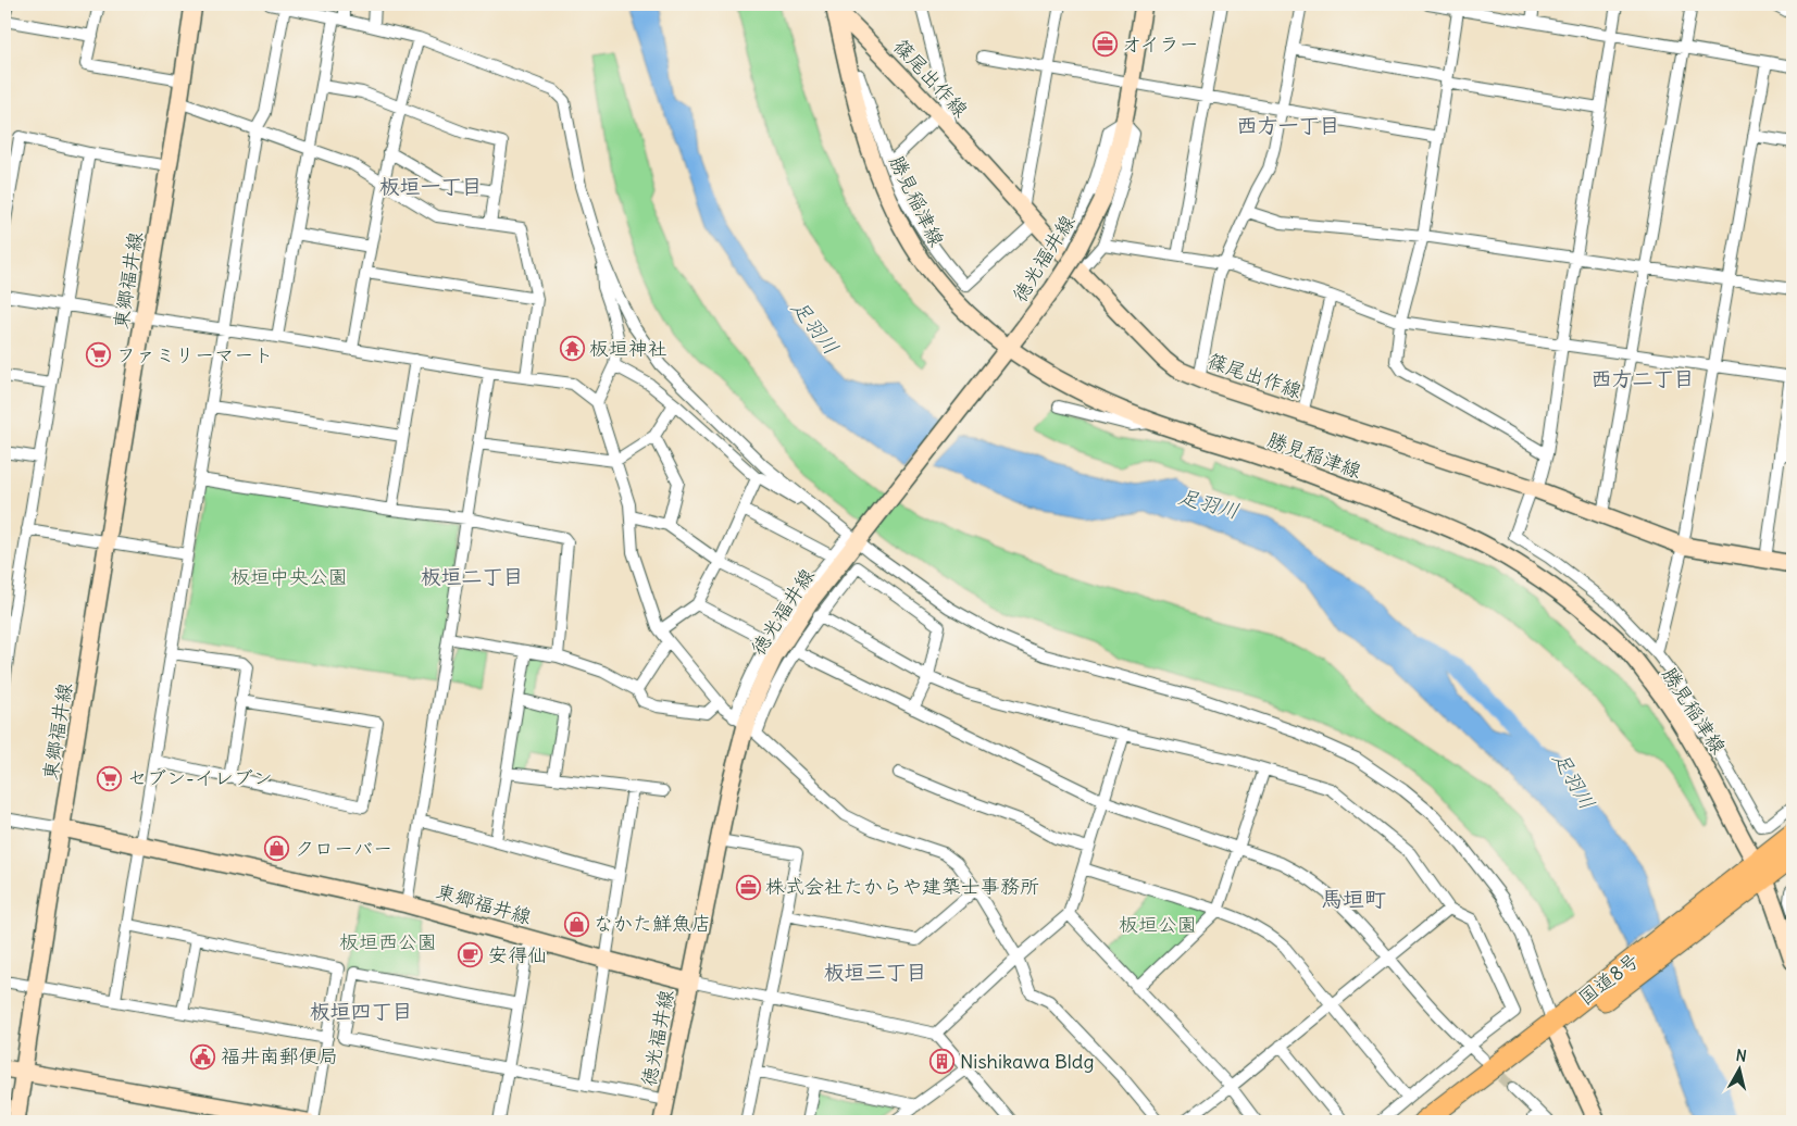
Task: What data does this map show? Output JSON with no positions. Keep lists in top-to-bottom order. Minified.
{"streets":{"highway":["国道8号"],"main road":["篠尾出作線","勝見稲津線","徳光福井線","東郷福井線"]},"crossings":[["篠尾出作線","勝見稲津線"],["勝見稲津線","徳光福井線"],["勝見稲津線","国道8号"],["徳光福井線","東郷福井線"]],"districts":["西方一丁目","板垣一丁目","西方二丁目","板垣二丁目","馬垣町","板垣三丁目","板垣四丁目"],"water":["足羽川"],"parks":["板垣中央公園","板垣公園","板垣西公園"],"places":{"office":["オイラー","株式会社たからや建築士事務所"],"temple":["板垣神社"],"supermarket":["ファミリーマート","セブン-イレブン"],"shop":["クローバー","なかた鮮魚店"],"cafe":["安得仙"],"public building":["福井南郵便局"],"building":["Nishikawa Bldg"]},"north":"top"}
